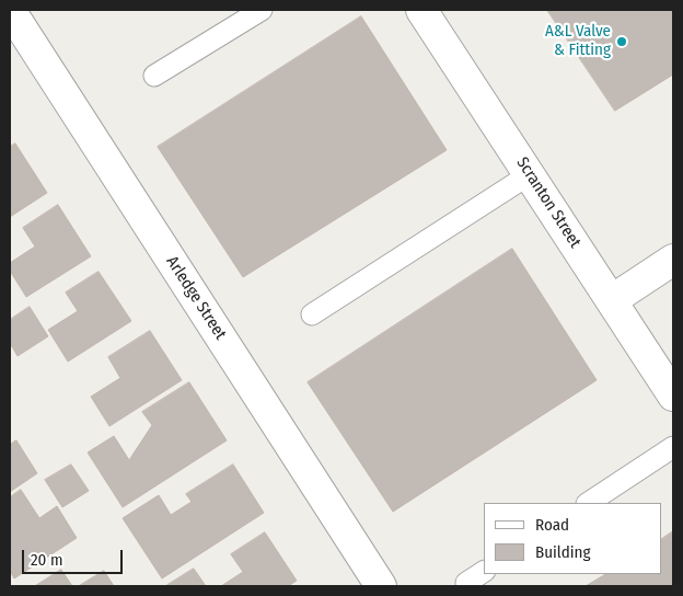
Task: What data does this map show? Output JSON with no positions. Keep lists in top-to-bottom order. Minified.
{"streets":{"street":["Scranton Street","Arledge Street"]},"places":["A&L Valve & Fitting"],"legend":["Road","Building"],"scale_bar":"20 m"}
